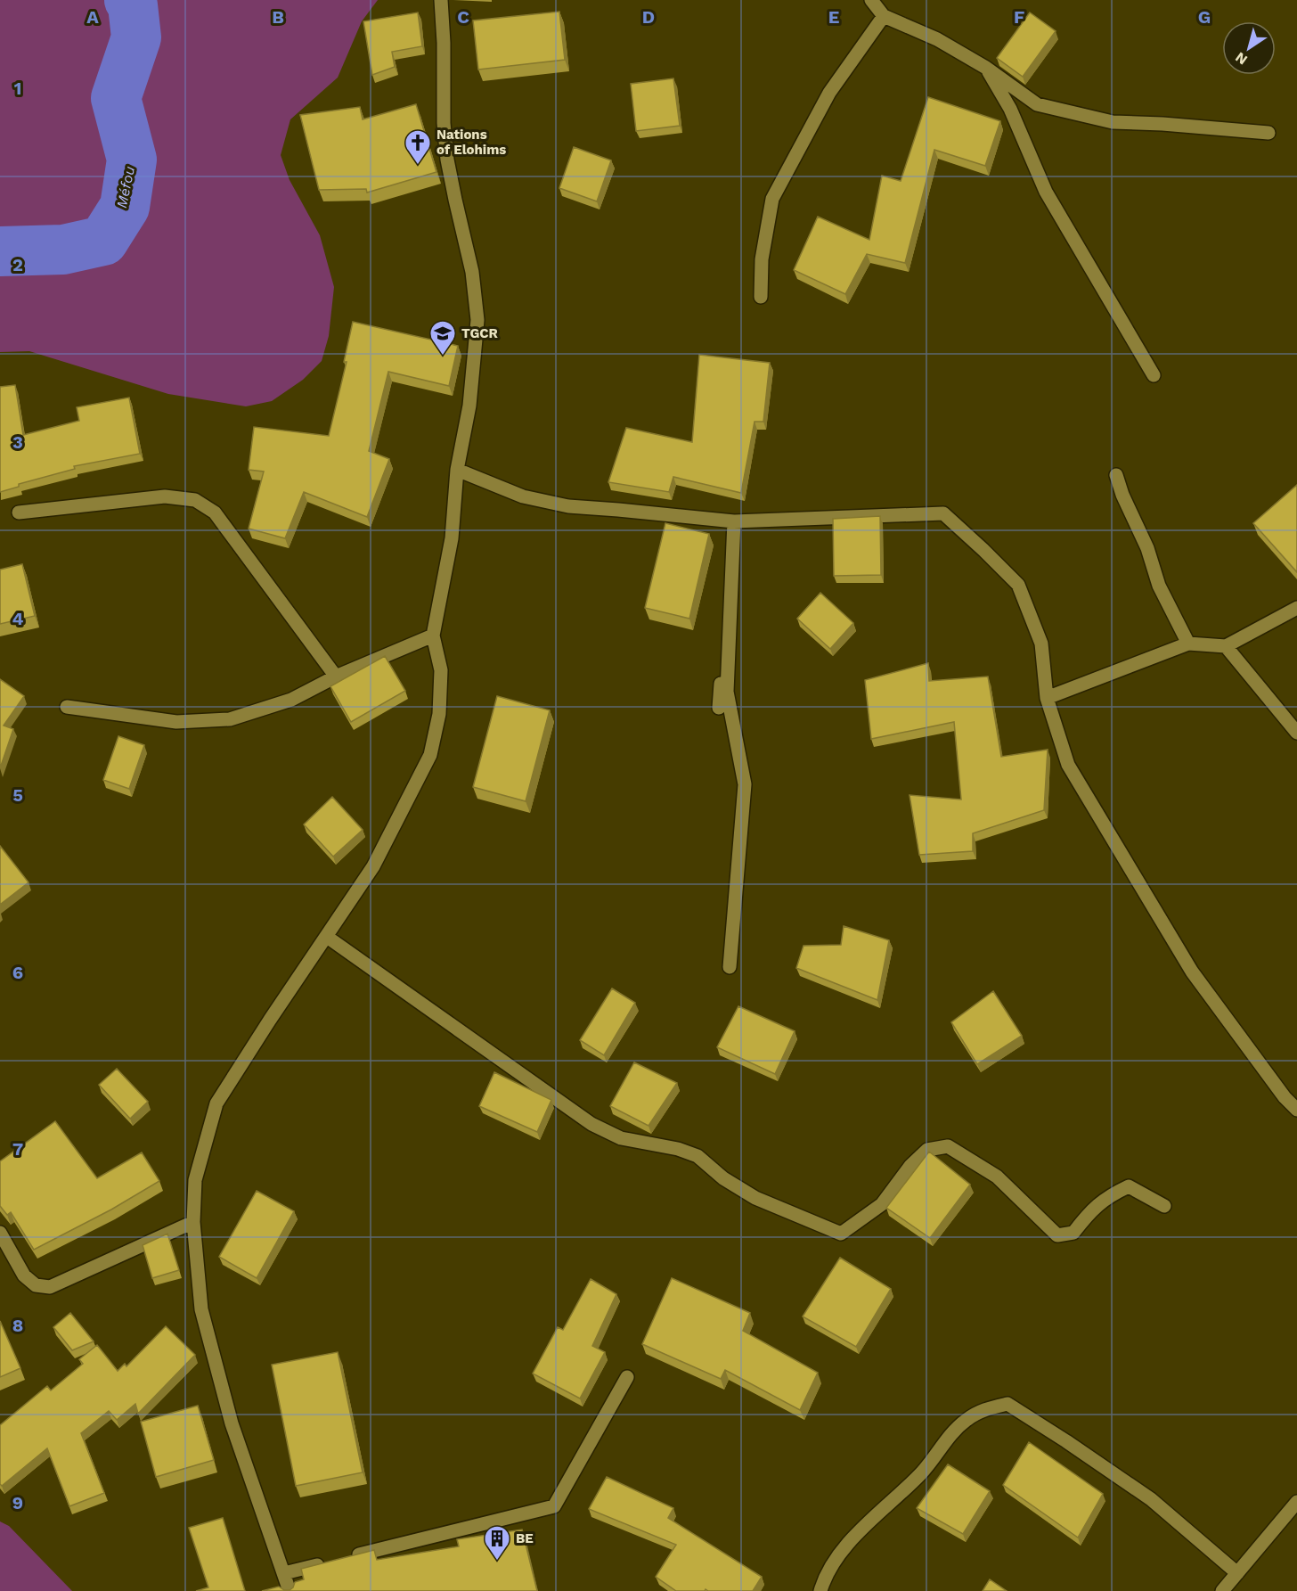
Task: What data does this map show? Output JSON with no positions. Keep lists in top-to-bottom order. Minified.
{"water":["Méfou"],"places":{"church":["Nations of Elohims"],"school or university":["TGCR"],"building":["BE"]},"north":"bottom left","grid":{"columns":["A","B","C","D","E","F","G"],"rows":["1","2","3","4","5","6","7","8","9"]}}
